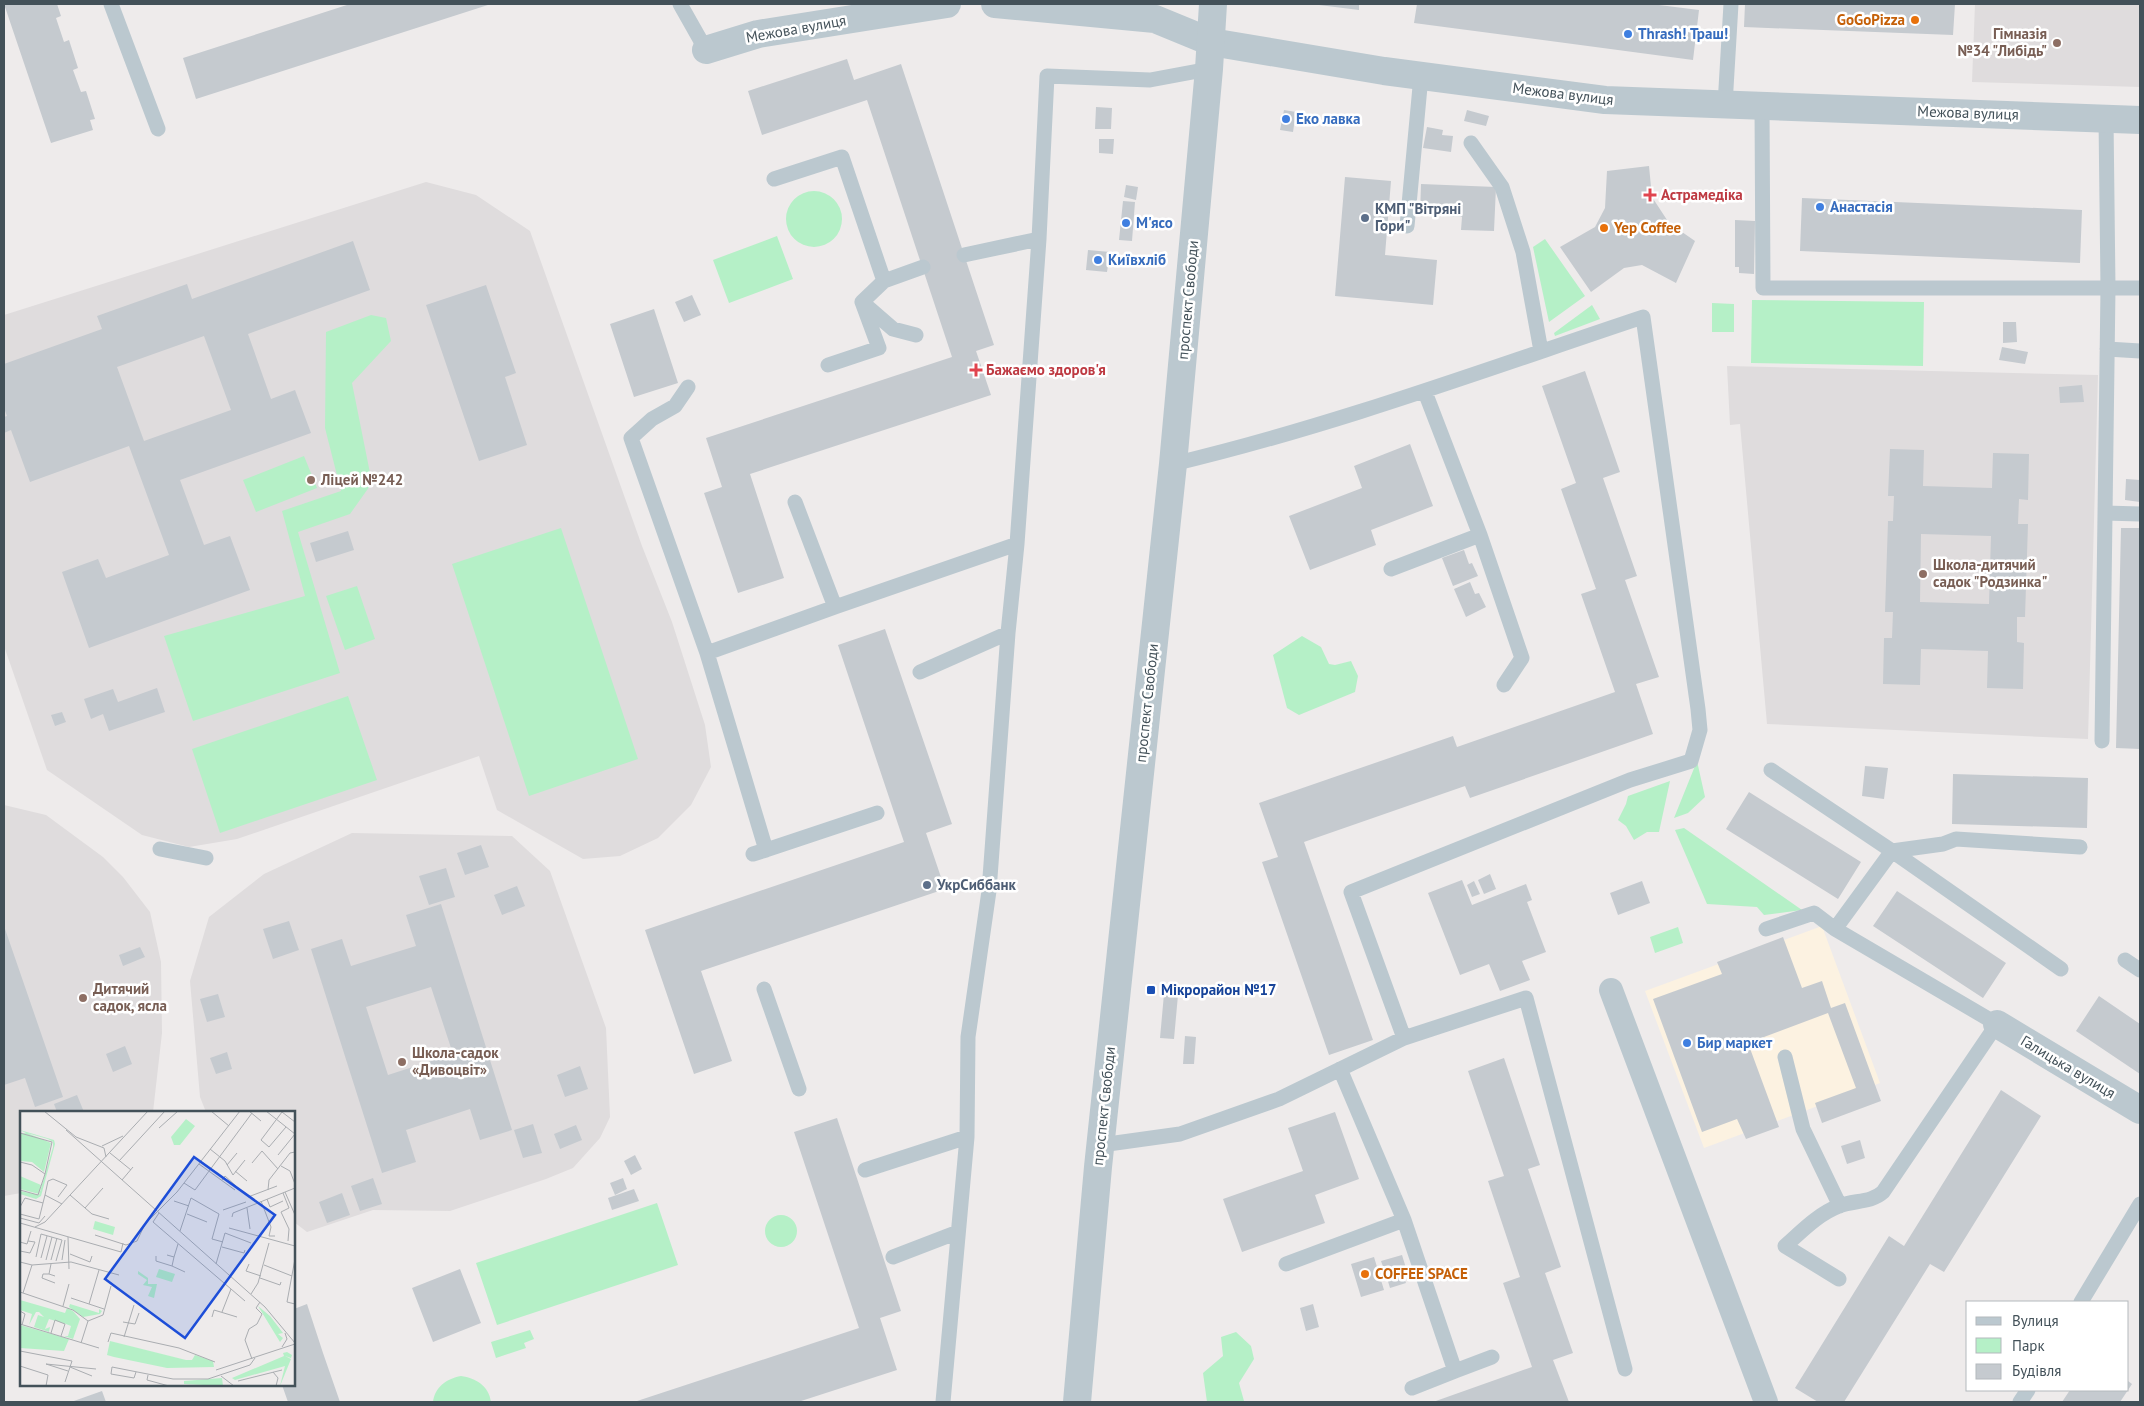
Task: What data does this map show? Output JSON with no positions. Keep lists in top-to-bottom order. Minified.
{"streets":{"street":["Межова вулиця","проспект Свободи","Галицька вулиця"]},"crossings":[["Межова вулиця","проспект Свободи"]],"places":{"other":["GoGoPizza","Thrash! Траш!","Гімназія №34 \"Либідь\"","Еко лавка","Анастасія","КМП \"Вітряні Гори\"","М'ясо","Yep Coffee","Київхліб","Ліцей №242","Школа-дитячий садок \"Родзинка\"","УкрСиббанк","Дитячий садок, ясла","Бир маркет","Школа-садок «Дивоцвіт»","COFFEE SPACE"],"health":["Астрамедіка","Бажаємо здоров'я"],"transit":["Мікрорайон №17"]},"legend":["Вулиця","Парк","Будівля"]}
